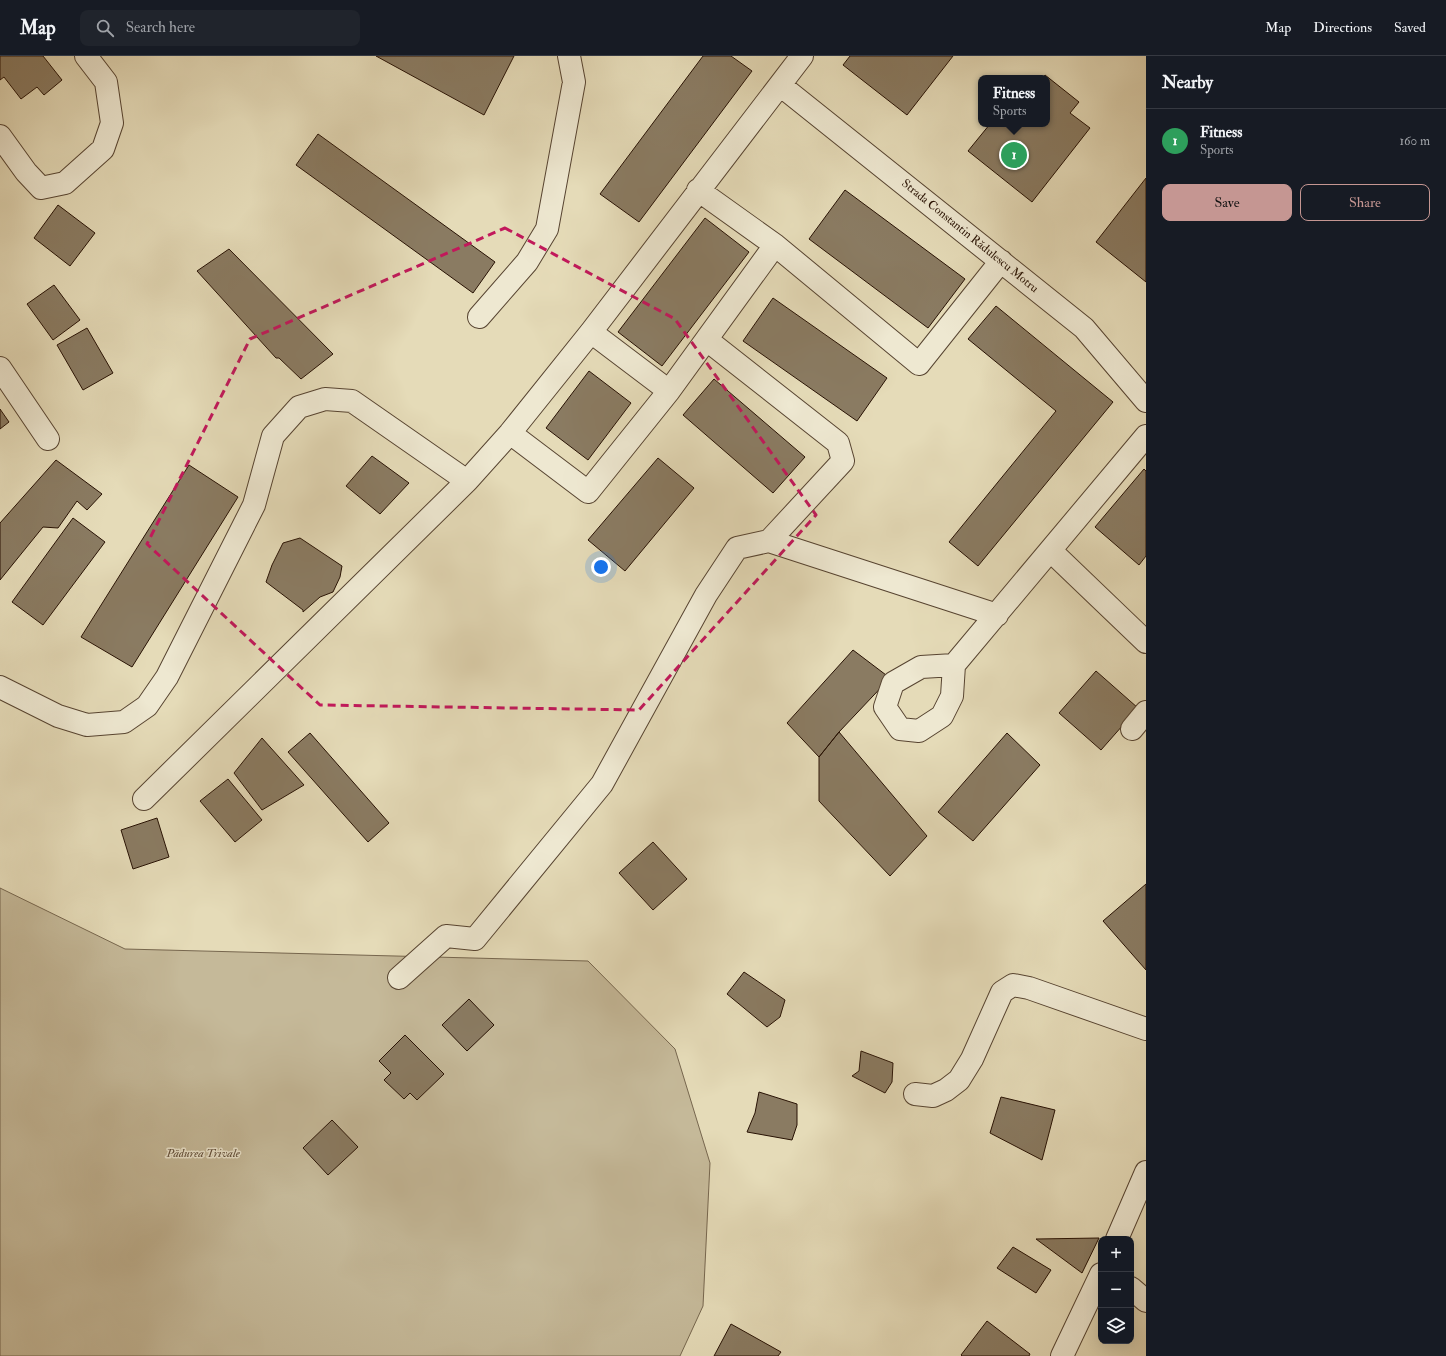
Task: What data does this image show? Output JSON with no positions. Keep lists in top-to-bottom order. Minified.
{"streets":{"street":["Strada Constantin Rădulescu Motru"]},"parks":["Pădurea Trivale"],"page":{"header":"Map","search":"Search here","nav":["Map","Directions","Saved"],"heading":"Nearby","popup":["Fitness","Sports"],"list":[{"mark":"1","name":"Fitness","note":"Sports","value":"160 m"}],"pins":"1","buttons":["Save","Share"],"map_buttons":["+","−"]}}
